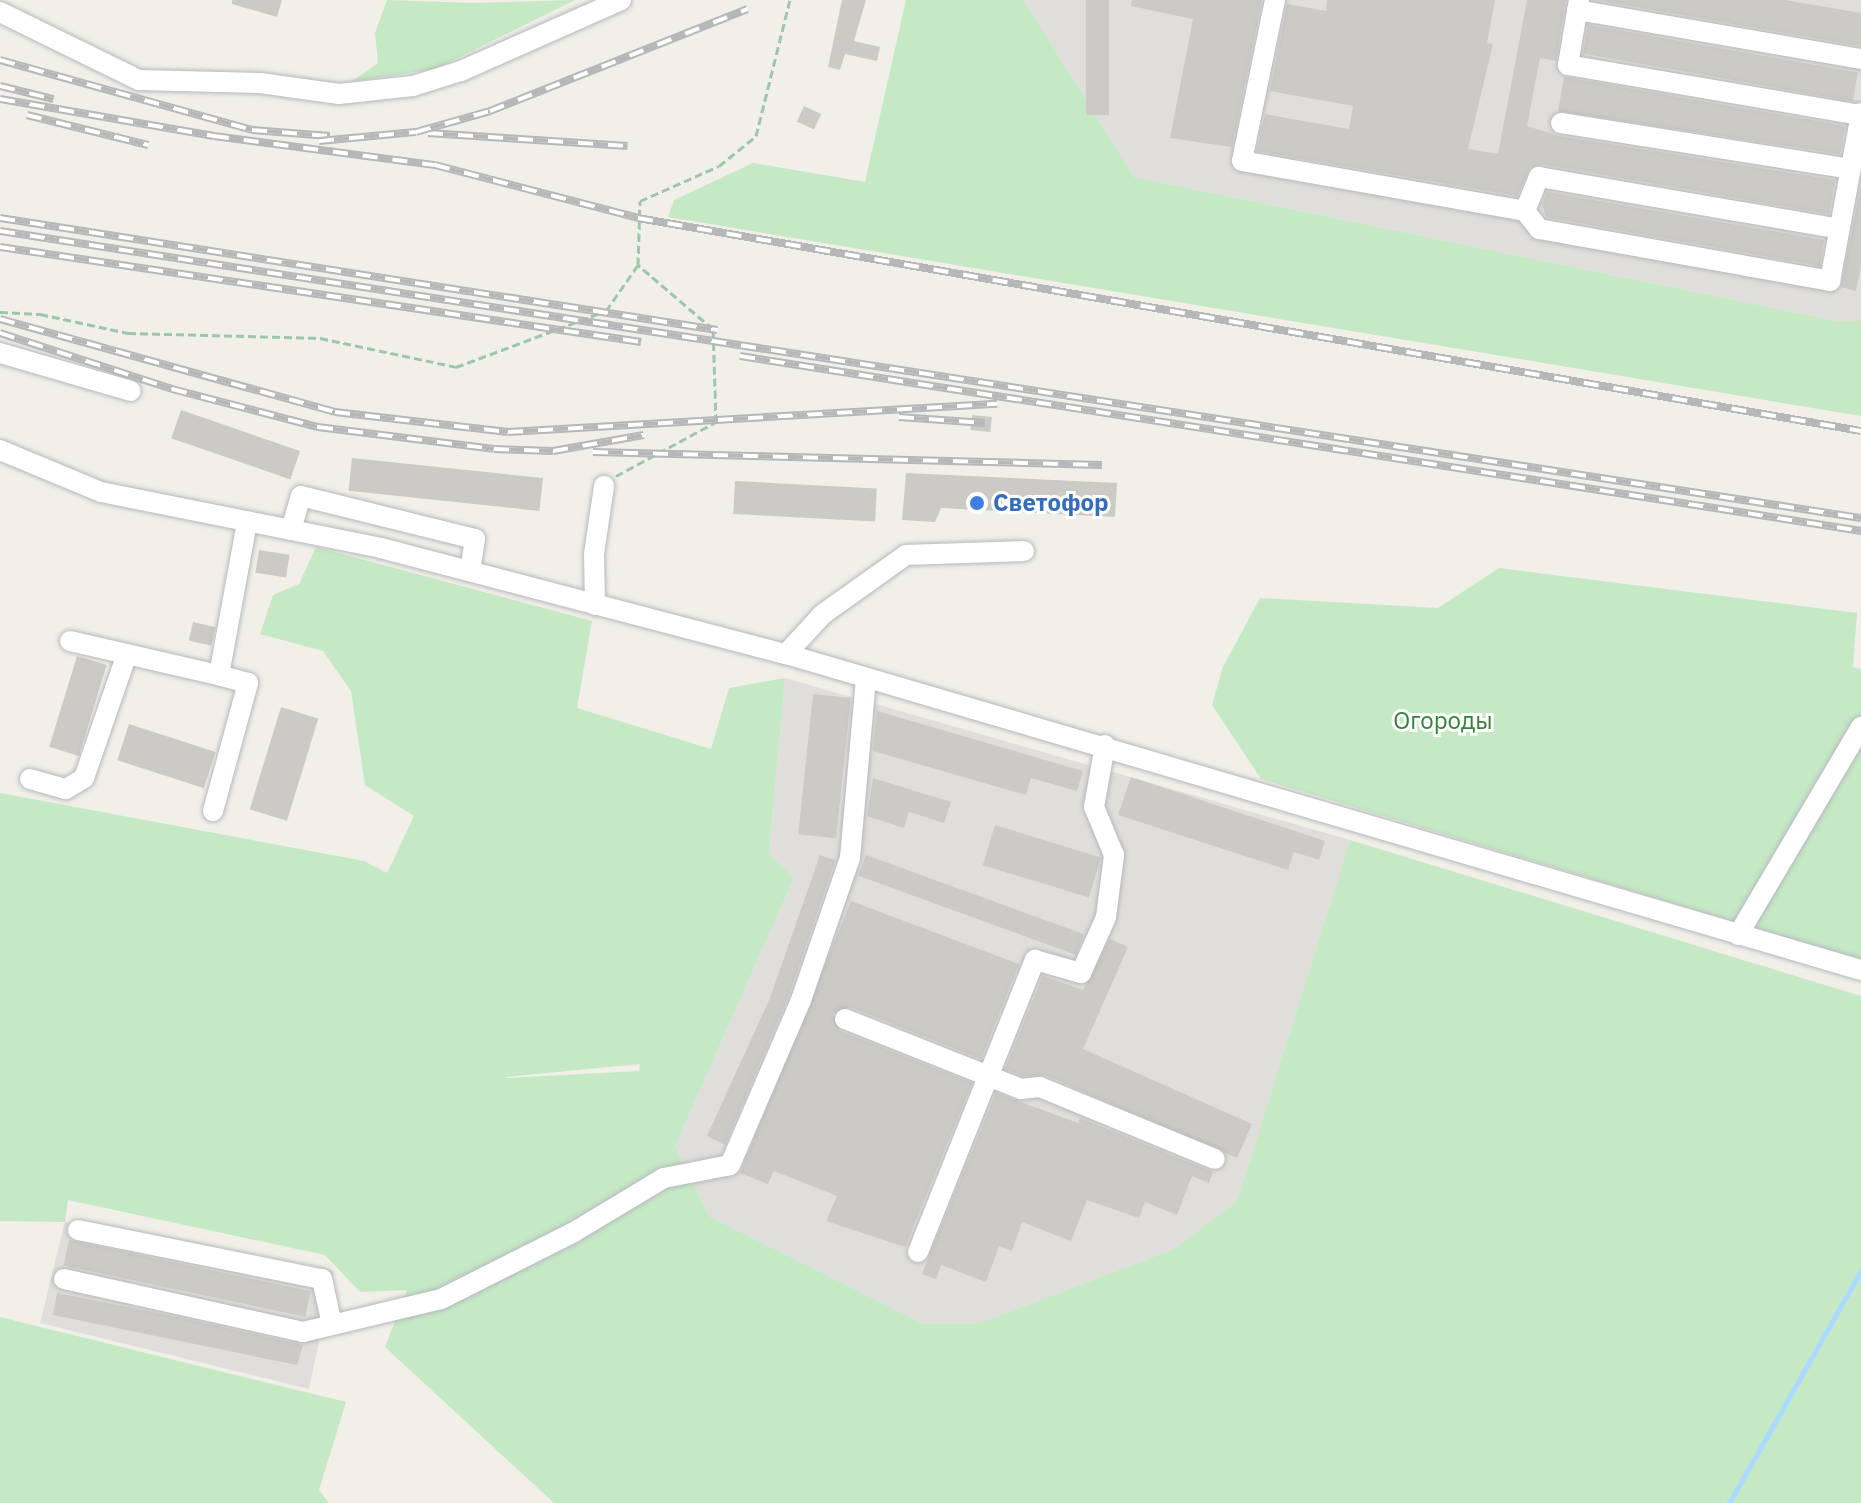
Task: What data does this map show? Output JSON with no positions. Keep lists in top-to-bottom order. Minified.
{"parks":["Огороды"],"places":["Светофор"]}
